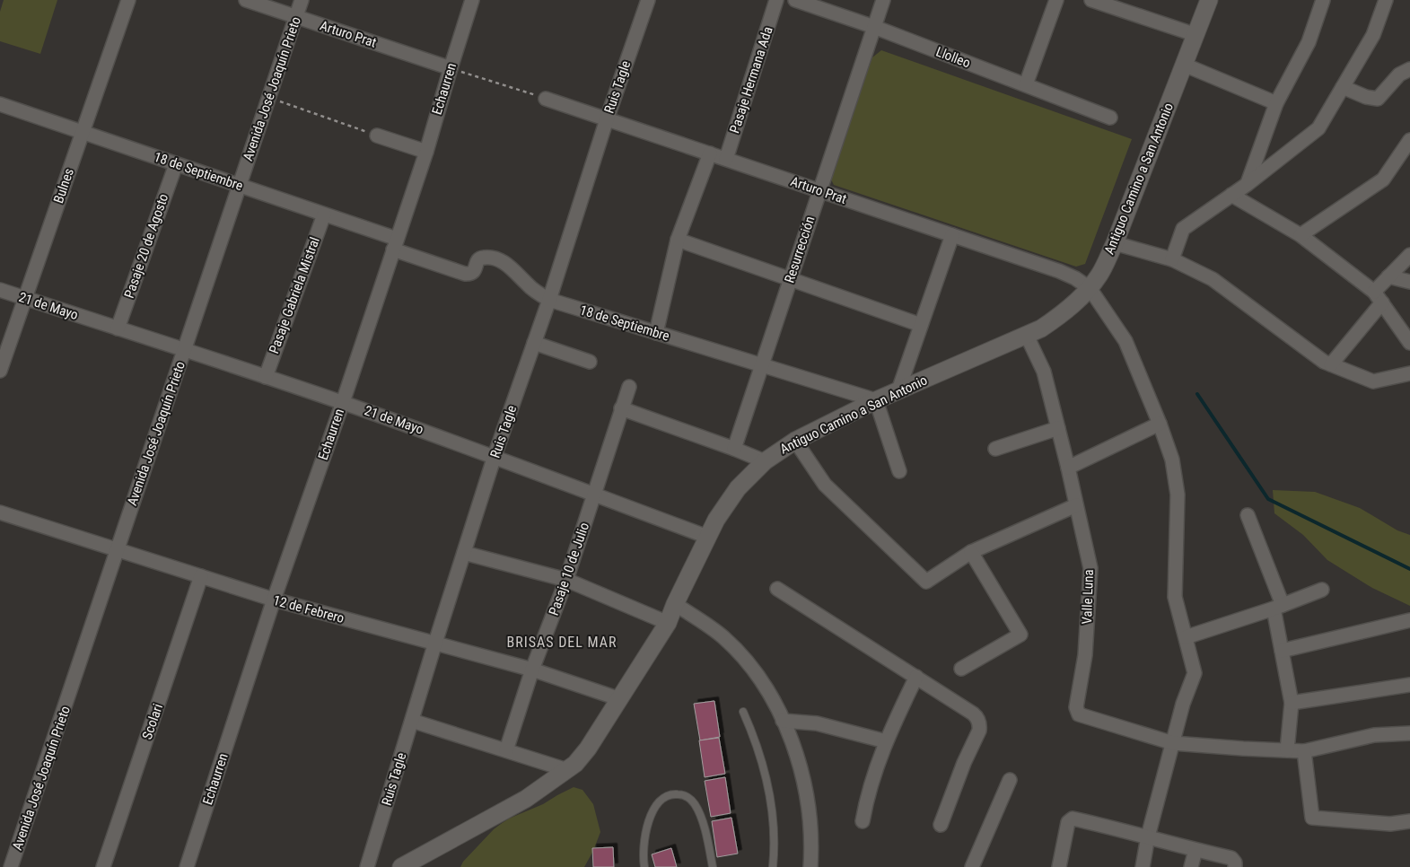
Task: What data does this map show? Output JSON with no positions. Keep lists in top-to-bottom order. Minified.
{"streets":{"street":["Arturo Prat","Llolleo","Pasaje Hermana Ada","Ruis Tagle","Avenida José Joaquín Prieto","Echaurren","18 de Septiembre","Antiguo Camino a San Antonio","Bulnes","Pasaje 20 de Agosto","Resurrección","Pasaje Gabriela Mistral","21 de Mayo","Pasaje 10 de Julio","Valle Luna","12 de Febrero","Scolari"]},"crossings":[["Arturo Prat","Pasaje Hermana Ada"],["Arturo Prat","Ruis Tagle"],["Arturo Prat","Avenida José Joaquín Prieto"],["Arturo Prat","Echaurren"],["Arturo Prat","Antiguo Camino a San Antonio"],["Arturo Prat","Resurrección"],["Llolleo","Resurrección"],["Ruis Tagle","18 de Septiembre"],["Ruis Tagle","21 de Mayo"],["Ruis Tagle","12 de Febrero"],["Avenida José Joaquín Prieto","18 de Septiembre"],["Avenida José Joaquín Prieto","21 de Mayo"],["Avenida José Joaquín Prieto","12 de Febrero"],["Echaurren","18 de Septiembre"],["Echaurren","21 de Mayo"],["Echaurren","12 de Febrero"],["18 de Septiembre","Antiguo Camino a San Antonio"],["18 de Septiembre","Bulnes"],["18 de Septiembre","Pasaje 20 de Agosto"],["18 de Septiembre","Resurrección"],["18 de Septiembre","Pasaje Gabriela Mistral"],["Antiguo Camino a San Antonio","21 de Mayo"],["Antiguo Camino a San Antonio","Valle Luna"],["Antiguo Camino a San Antonio","12 de Febrero"],["Bulnes","21 de Mayo"],["Pasaje 20 de Agosto","21 de Mayo"],["Pasaje Gabriela Mistral","21 de Mayo"],["21 de Mayo","Pasaje 10 de Julio"],["Pasaje 10 de Julio","12 de Febrero"],["12 de Febrero","Scolari"]],"districts":["BRISAS DEL MAR"]}
